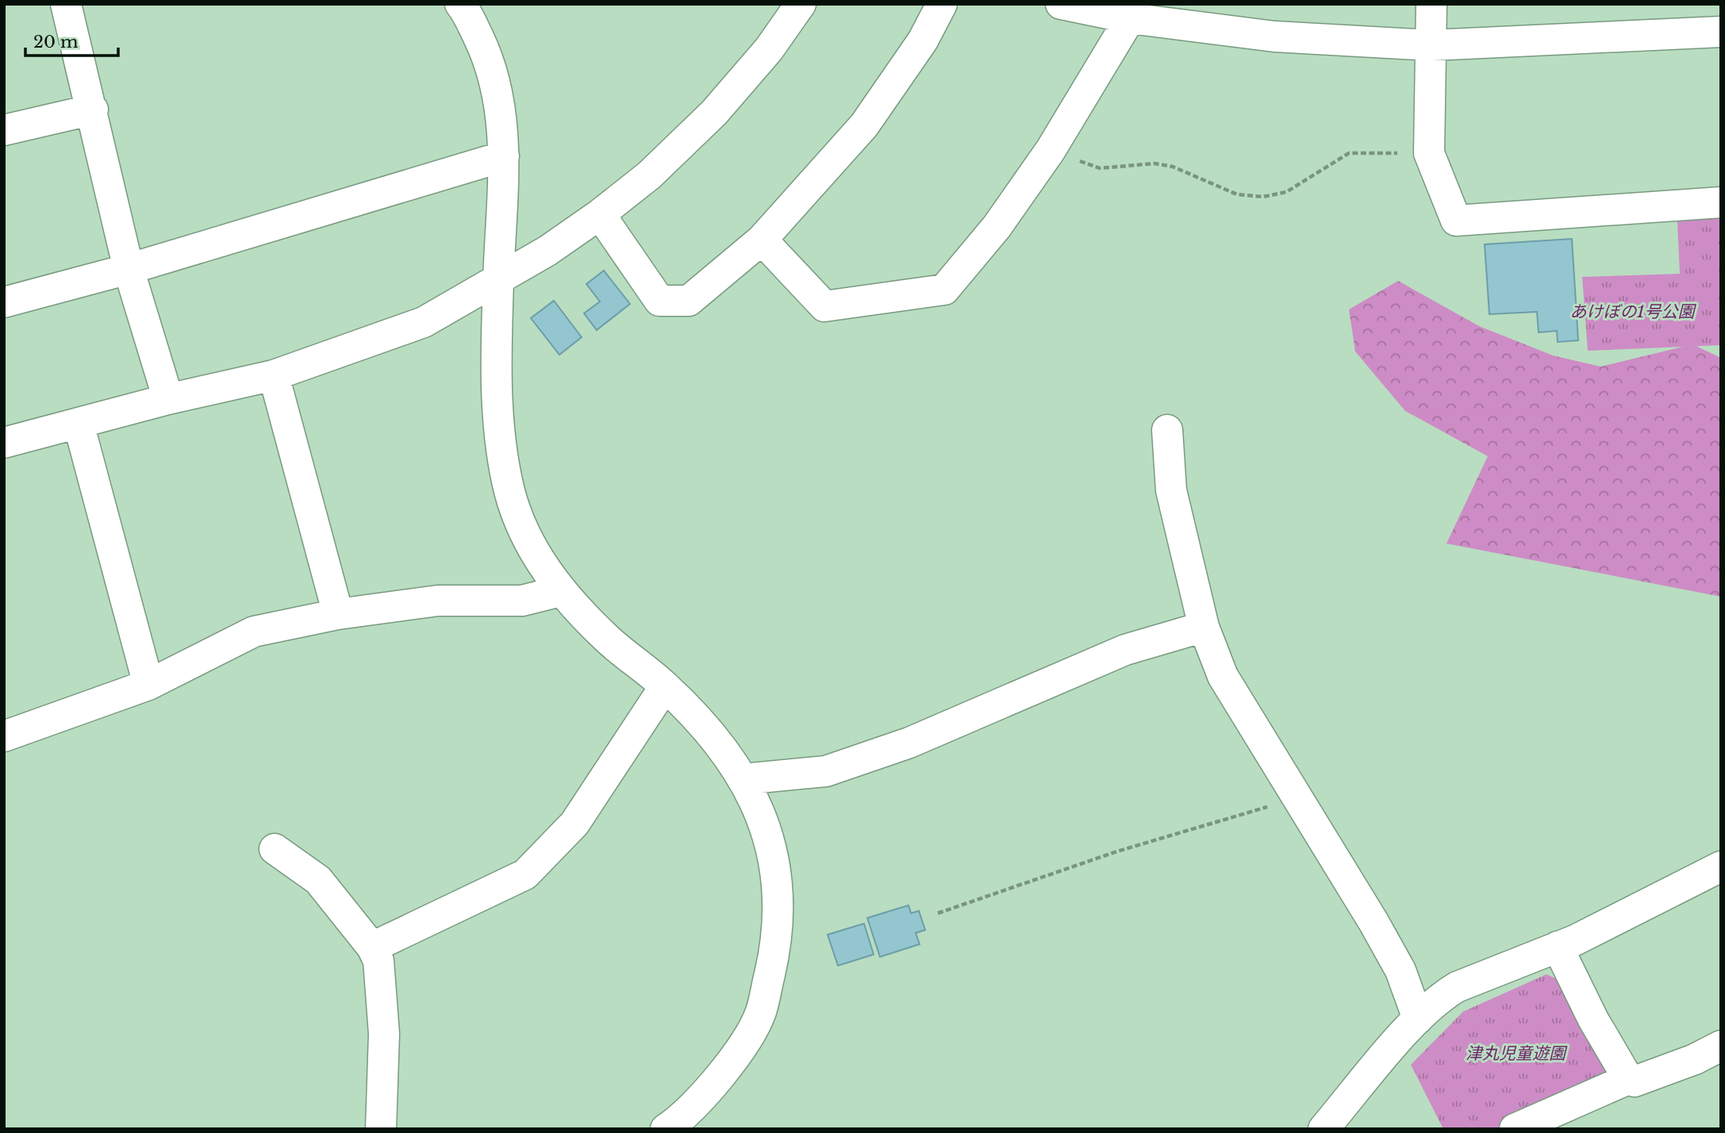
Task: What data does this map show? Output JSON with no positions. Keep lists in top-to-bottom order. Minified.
{"parks":["あけぼの1号公園","津丸児童遊園"],"scale_bar":"20 m"}
